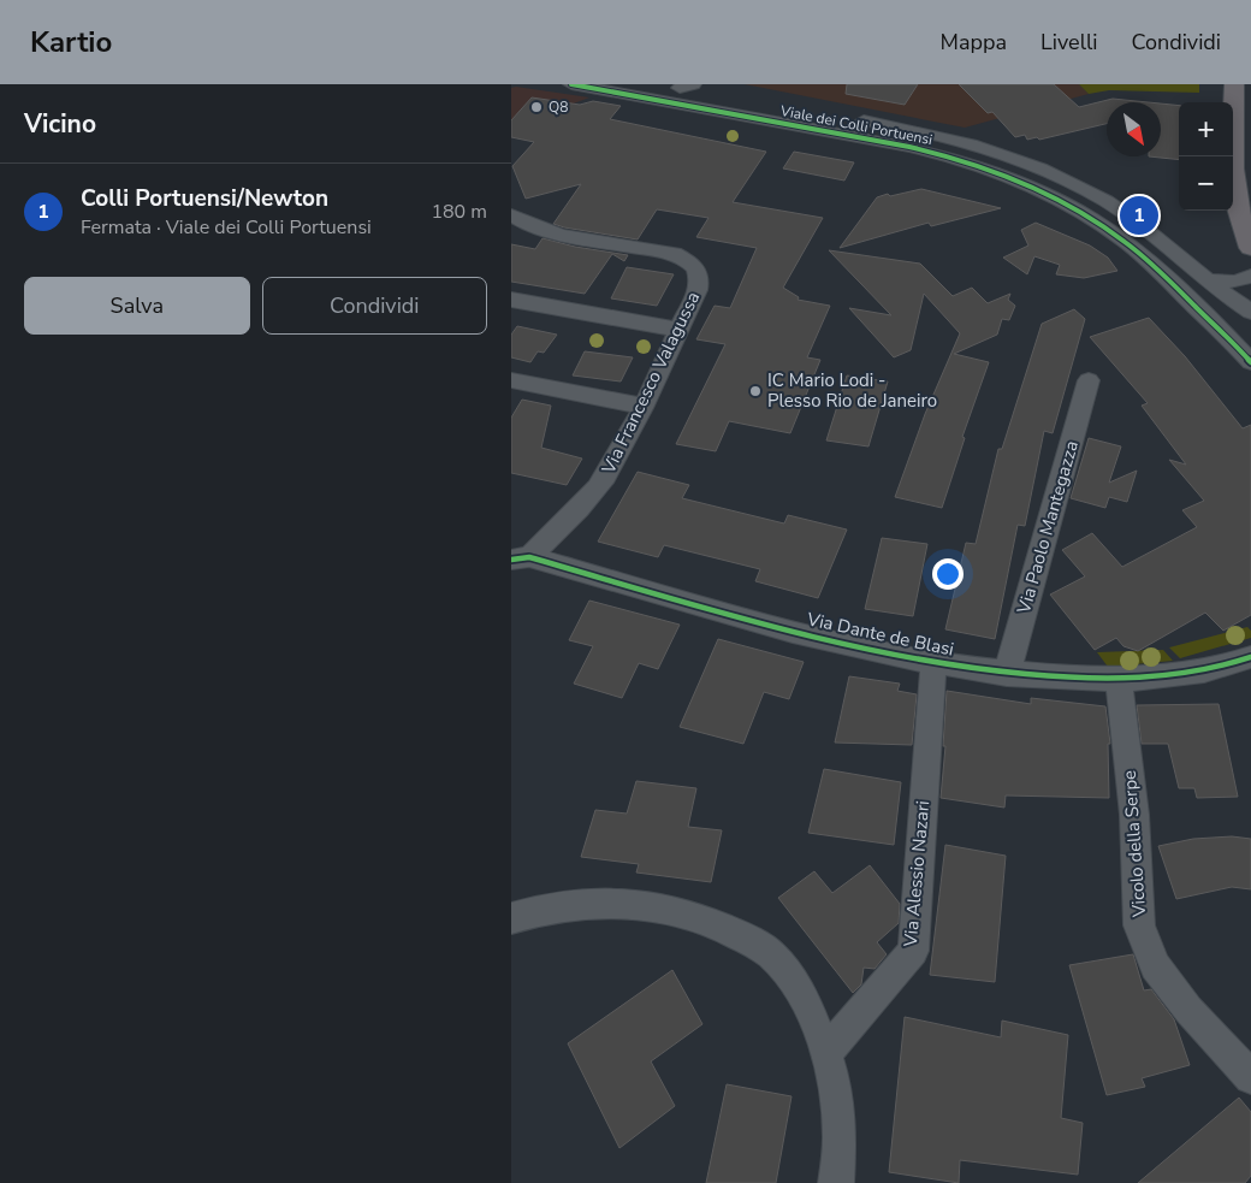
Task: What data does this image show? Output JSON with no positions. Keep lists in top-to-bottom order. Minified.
{"streets":{"street":["Viale dei Colli Portuensi","Via Francesco Valagussa","Via Paolo Mantegazza","Via Dante de Blasi","Vicolo della Serpe","Via Alessio Nazari"]},"crossings":[["Via Francesco Valagussa","Via Dante de Blasi"],["Via Paolo Mantegazza","Via Dante de Blasi"],["Via Dante de Blasi","Vicolo della Serpe"],["Via Dante de Blasi","Via Alessio Nazari"]],"places":["Q8","IC Mario Lodi - Plesso Rio de Janeiro"],"north":"bottom right","page":{"header":"Kartio","nav":["Mappa","Livelli","Condividi"],"heading":"Vicino","map_buttons":["+","−"],"list":[{"mark":"1","name":"Colli Portuensi/Newton","note":"Fermata · Viale dei Colli Portuensi","value":"180 m"}],"pins":"1","buttons":["Salva","Condividi"]}}
